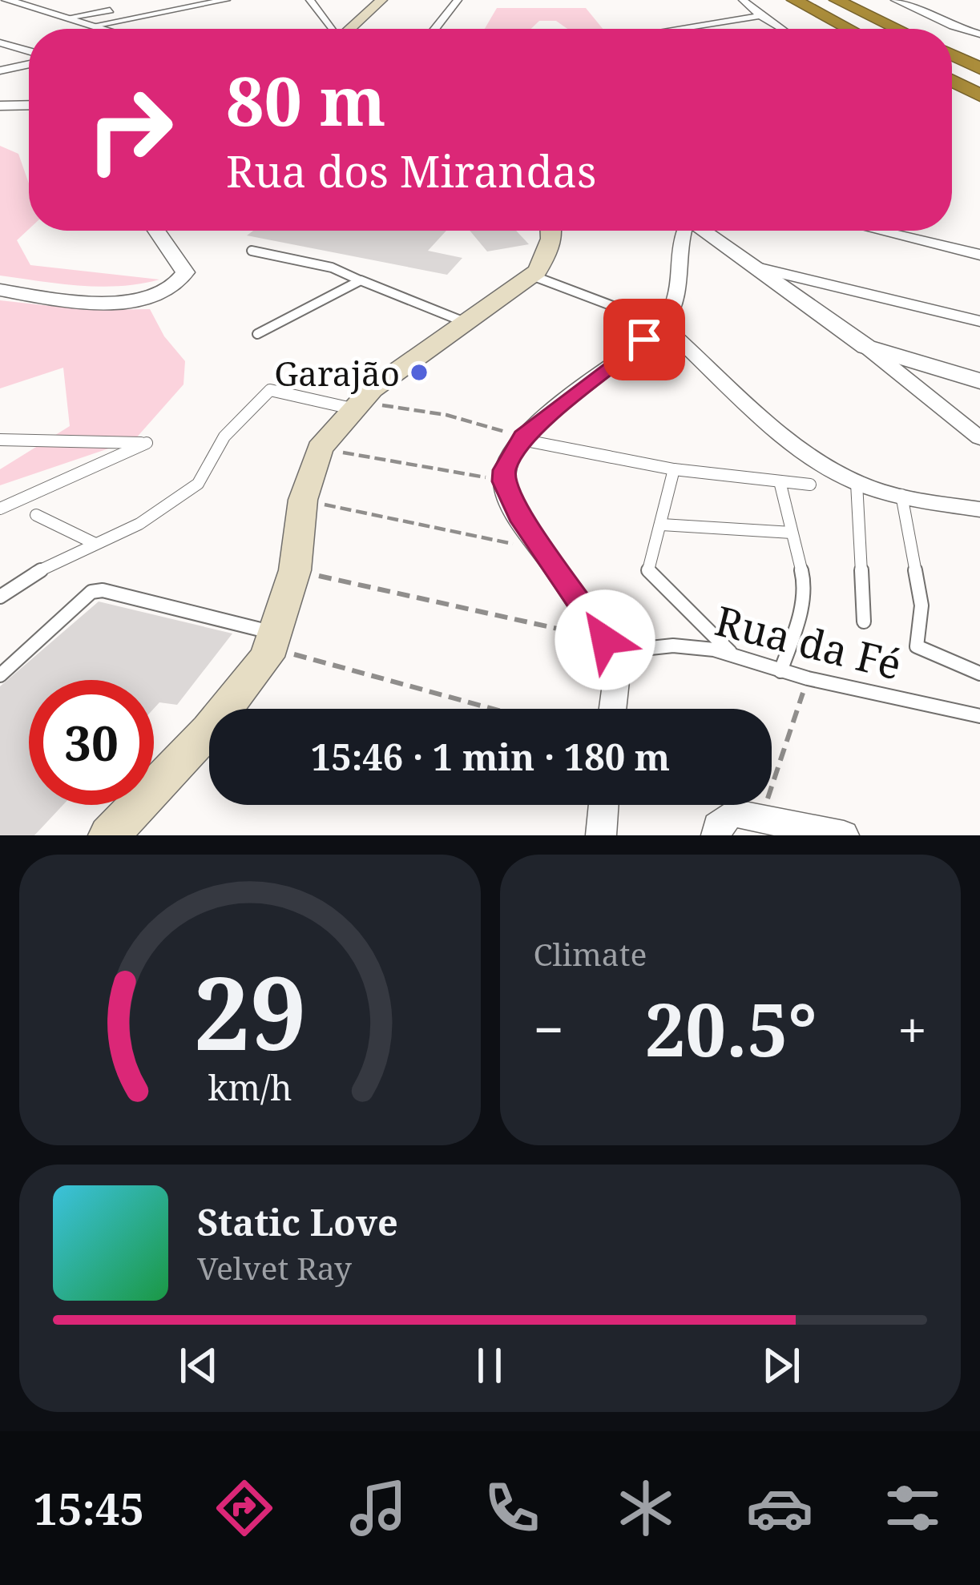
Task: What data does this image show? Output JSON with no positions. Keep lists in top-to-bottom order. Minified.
{"streets":{"lane":["Rua da Fé"]},"places":["Garajão"],"page":{"turn":["80 m","Rua dos Mirandas"],"limit":"30","trip":"15:46 · 1 min · 180 m","tile":"Climate","heat":["−","20.5°","+"],"song":["Static Love","Velvet Ray"],"tabs":"15:45","gauge":["29","km/h"]}}
